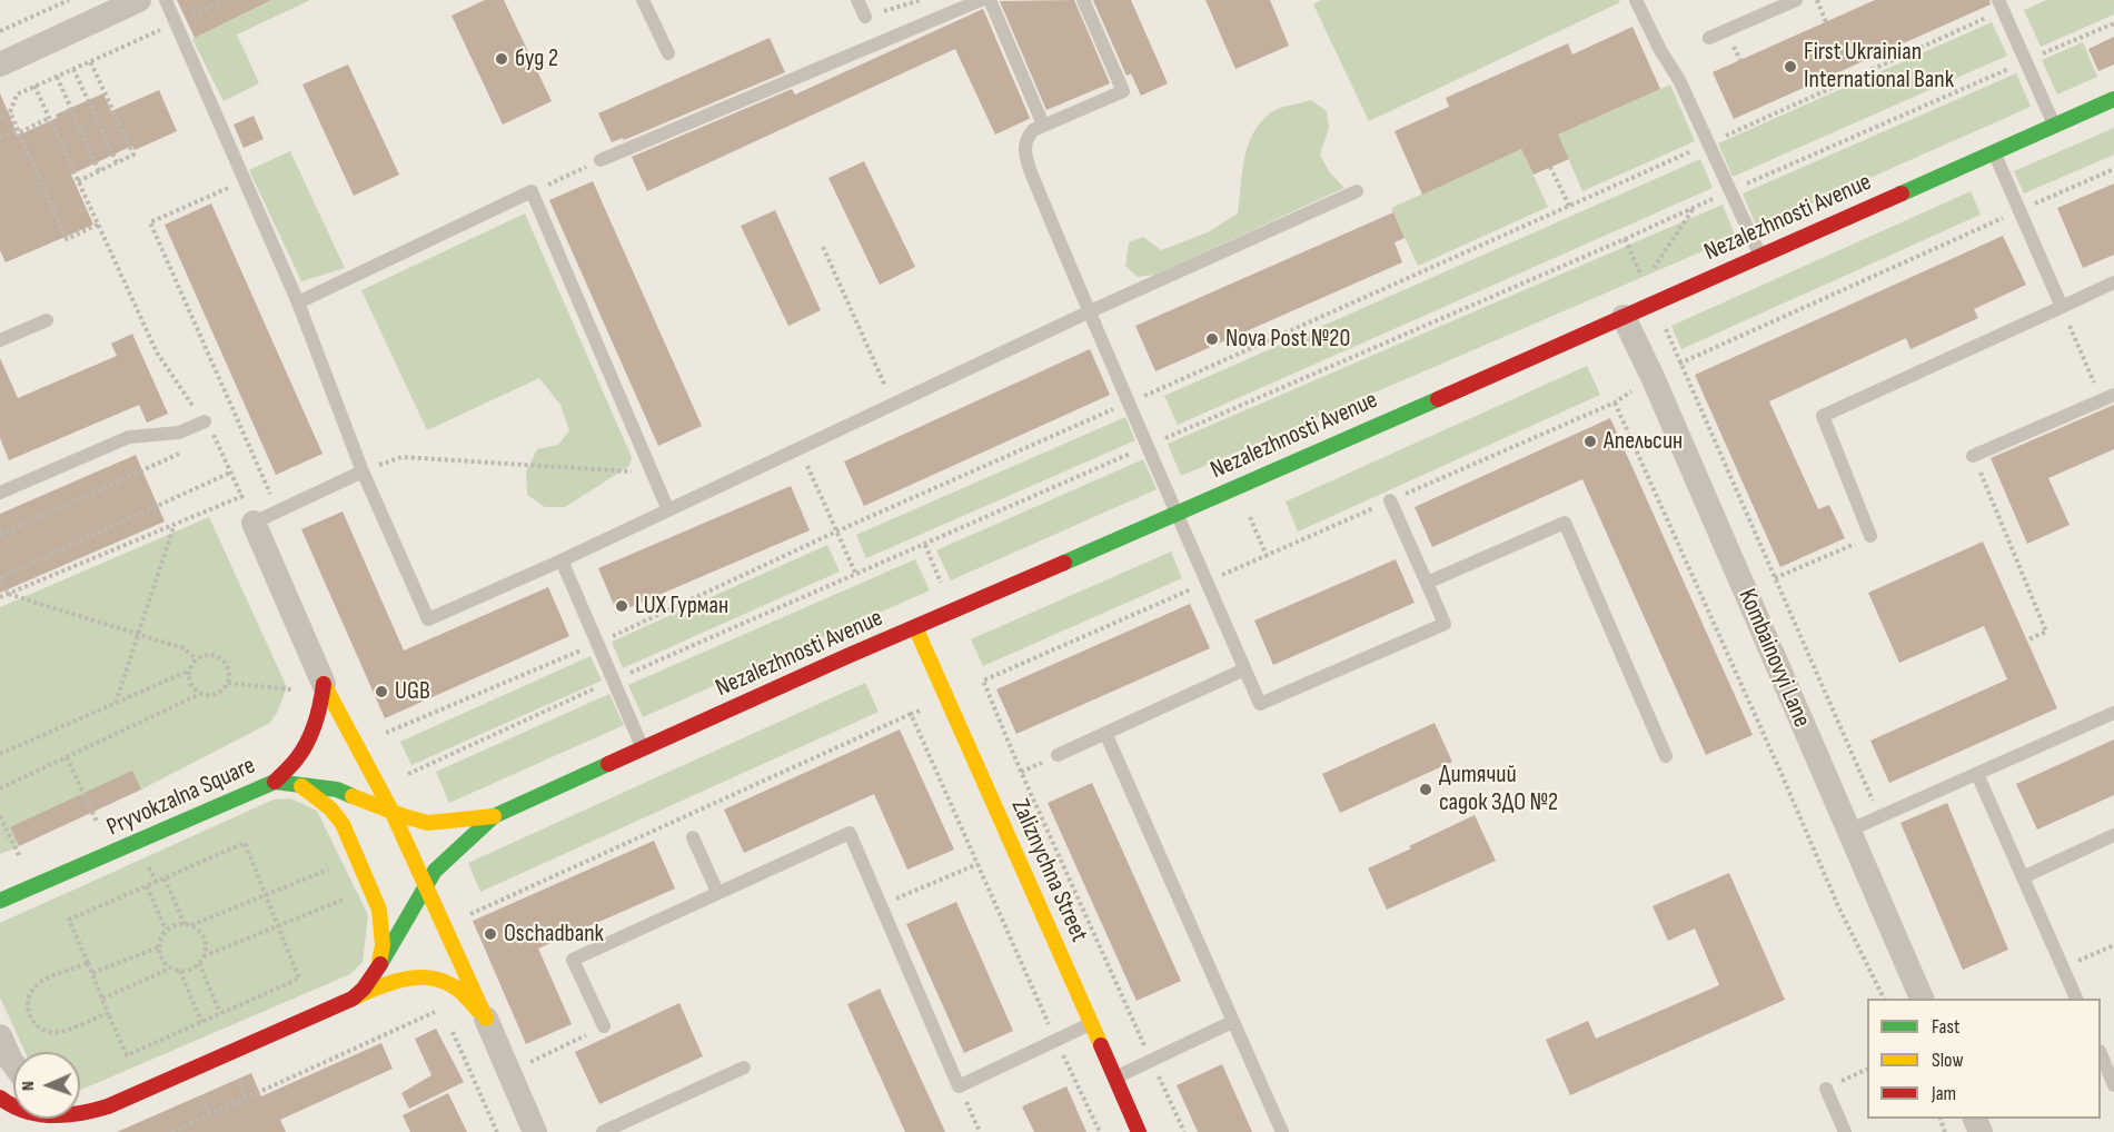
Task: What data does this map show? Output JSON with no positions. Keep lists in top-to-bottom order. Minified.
{"streets":{"main road":["Nezalezhnosti Avenue","Pryvokzalna Square","Zaliznychna Street"],"street":["Kombainovyi Lane"]},"crossings":[["Nezalezhnosti Avenue","Kombainovyi Lane"],["Nezalezhnosti Avenue","Pryvokzalna Square"],["Nezalezhnosti Avenue","Zaliznychna Street"]],"places":["буд 2","First Ukrainian International Bank","Nova Post №20","Апельсин","LUX Гурман","UGB","Дитячий садок ЗДО №2","Oschadbank"],"legend":["Fast","Slow","Jam"],"north":"left"}
